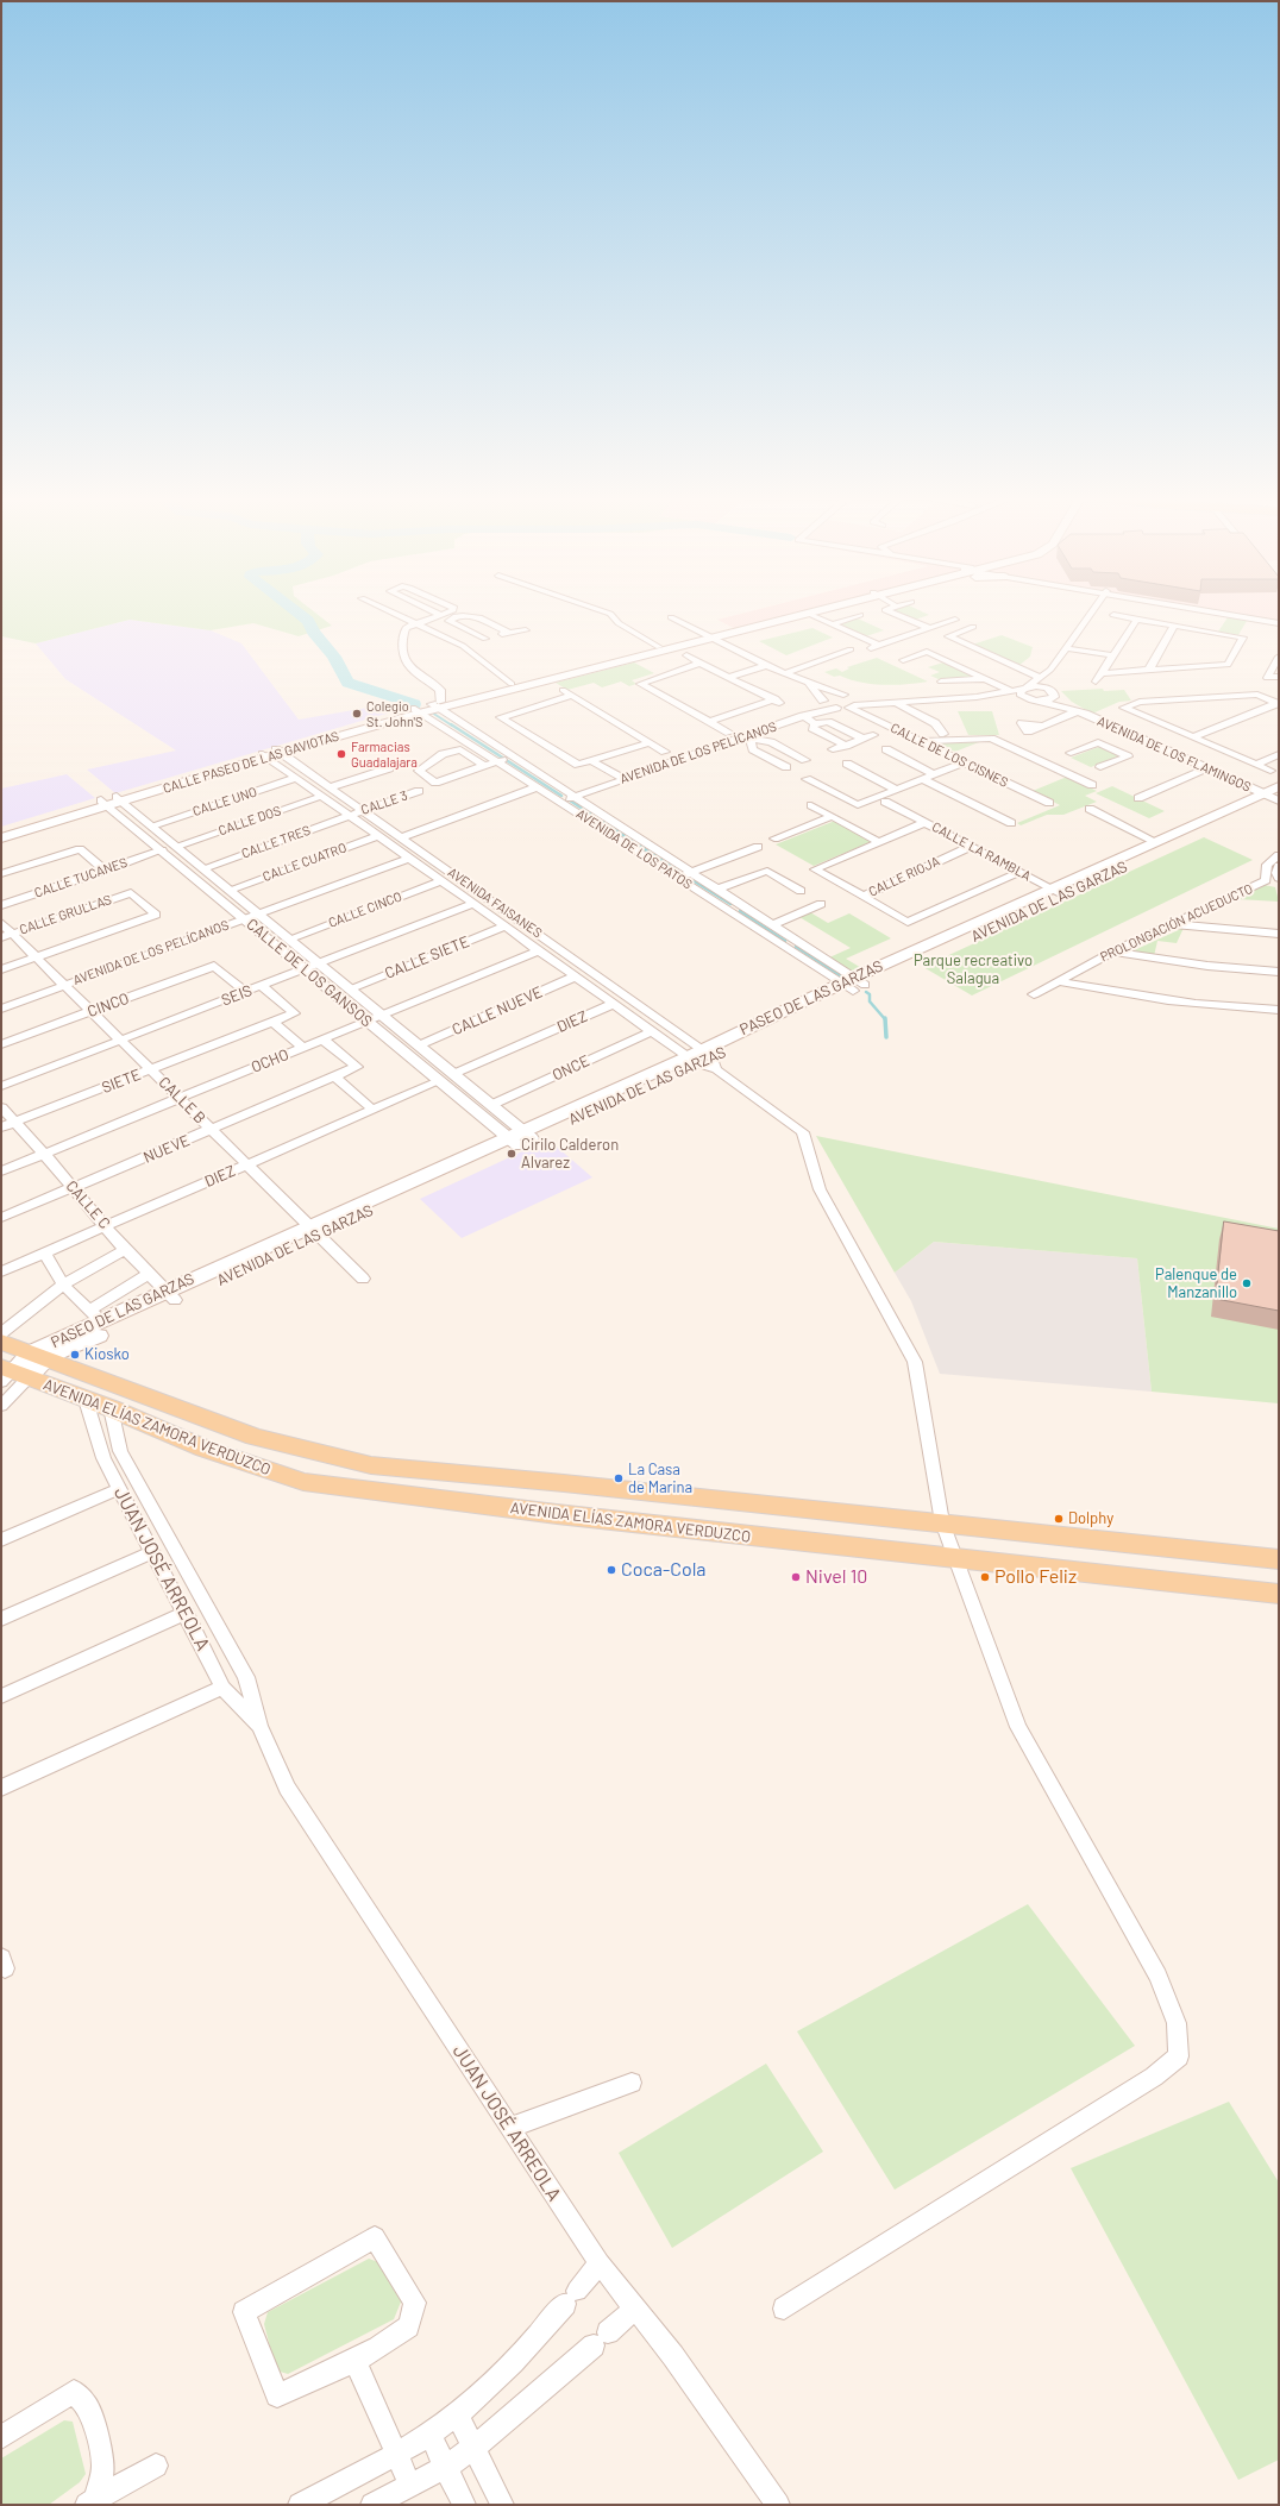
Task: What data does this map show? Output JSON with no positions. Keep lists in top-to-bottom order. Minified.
{"streets":{"main road":["CALLE PASEO DE LAS GAVIOTAS","AVENIDA DE LAS GARZAS","PASEO DE LAS GARZAS","AVENIDA ELÍAS ZAMORA VERDUZCO"],"street":["AVENIDA DE LOS PELÍCANOS","AVENIDA DE LOS FLAMINGOS","CALLE DE LOS CISNES","CALLE UNO","CALLE 3","CALLE DOS","CALLE TRES","AVENIDA DE LOS PATOS","CALLE LA RAMBLA","CALLE CUATRO","CALLE RIOJA","CALLE TUCANES","AVENIDA FAISANES","CALLE CINCO","CALLE GRULLAS","PROLONGACIÓN ACUEDUCTO","CALLE SIETE","CALLE DE LOS GANSOS","SEIS","CINCO","CALLE NUEVE","DIEZ","OCHO","ONCE","SIETE","CALLE B","NUEVE","CALLE C","JUAN JOSÉ ARREOLA"]},"crossings":[["AVENIDA DE LOS PELÍCANOS","AVENIDA DE LOS PATOS"],["AVENIDA DE LOS PELÍCANOS","AVENIDA FAISANES"],["AVENIDA DE LOS PELÍCANOS","CALLE DE LOS GANSOS"],["AVENIDA DE LOS PELÍCANOS","CALLE B"],["AVENIDA DE LOS FLAMINGOS","AVENIDA DE LAS GARZAS"],["CALLE PASEO DE LAS GAVIOTAS","AVENIDA DE LOS PATOS"],["CALLE PASEO DE LAS GAVIOTAS","AVENIDA FAISANES"],["CALLE PASEO DE LAS GAVIOTAS","CALLE DE LOS GANSOS"],["CALLE UNO","AVENIDA FAISANES"],["CALLE 3","CALLE TRES"],["CALLE 3","AVENIDA FAISANES"],["CALLE DOS","AVENIDA FAISANES"],["CALLE TRES","AVENIDA FAISANES"],["AVENIDA DE LOS PATOS","AVENIDA DE LAS GARZAS"],["CALLE LA RAMBLA","CALLE RIOJA"],["CALLE LA RAMBLA","AVENIDA DE LAS GARZAS"],["CALLE CUATRO","AVENIDA FAISANES"],["CALLE TUCANES","CALLE DE LOS GANSOS"],["AVENIDA DE LAS GARZAS","AVENIDA FAISANES"],["AVENIDA DE LAS GARZAS","CALLE DE LOS GANSOS"],["AVENIDA DE LAS GARZAS","PASEO DE LAS GARZAS"],["AVENIDA DE LAS GARZAS","CALLE B"],["AVENIDA DE LAS GARZAS","CALLE C"],["AVENIDA DE LAS GARZAS","AVENIDA ELÍAS ZAMORA VERDUZCO"],["AVENIDA FAISANES","CALLE CINCO"],["AVENIDA FAISANES","CALLE SIETE"],["AVENIDA FAISANES","SEIS"],["AVENIDA FAISANES","CALLE NUEVE"],["AVENIDA FAISANES","DIEZ"],["AVENIDA FAISANES","OCHO"],["AVENIDA FAISANES","ONCE"],["CALLE GRULLAS","CALLE B"],["CALLE DE LOS GANSOS","SEIS"],["CALLE DE LOS GANSOS","DIEZ"],["CALLE DE LOS GANSOS","OCHO"],["SEIS","CINCO"],["SEIS","SIETE"],["SEIS","CALLE B"],["PASEO DE LAS GARZAS","CALLE C"],["PASEO DE LAS GARZAS","AVENIDA ELÍAS ZAMORA VERDUZCO"],["CINCO","CALLE B"],["DIEZ","CALLE B"],["DIEZ","CALLE C"],["OCHO","CALLE B"],["OCHO","NUEVE"],["OCHO","CALLE C"],["SIETE","CALLE B"],["SIETE","CALLE C"],["CALLE B","NUEVE"],["NUEVE","CALLE C"],["AVENIDA ELÍAS ZAMORA VERDUZCO","JUAN JOSÉ ARREOLA"]],"parks":["Parque recreativo Salagua"],"places":["Colegio St. John'S","Farmacias Guadalajara","Cirilo Calderon Alvarez","Palenque de Manzanillo","Kiosko","La Casa de Marina","Dolphy","Coca-Cola","Nivel 10","Pollo Feliz"]}
